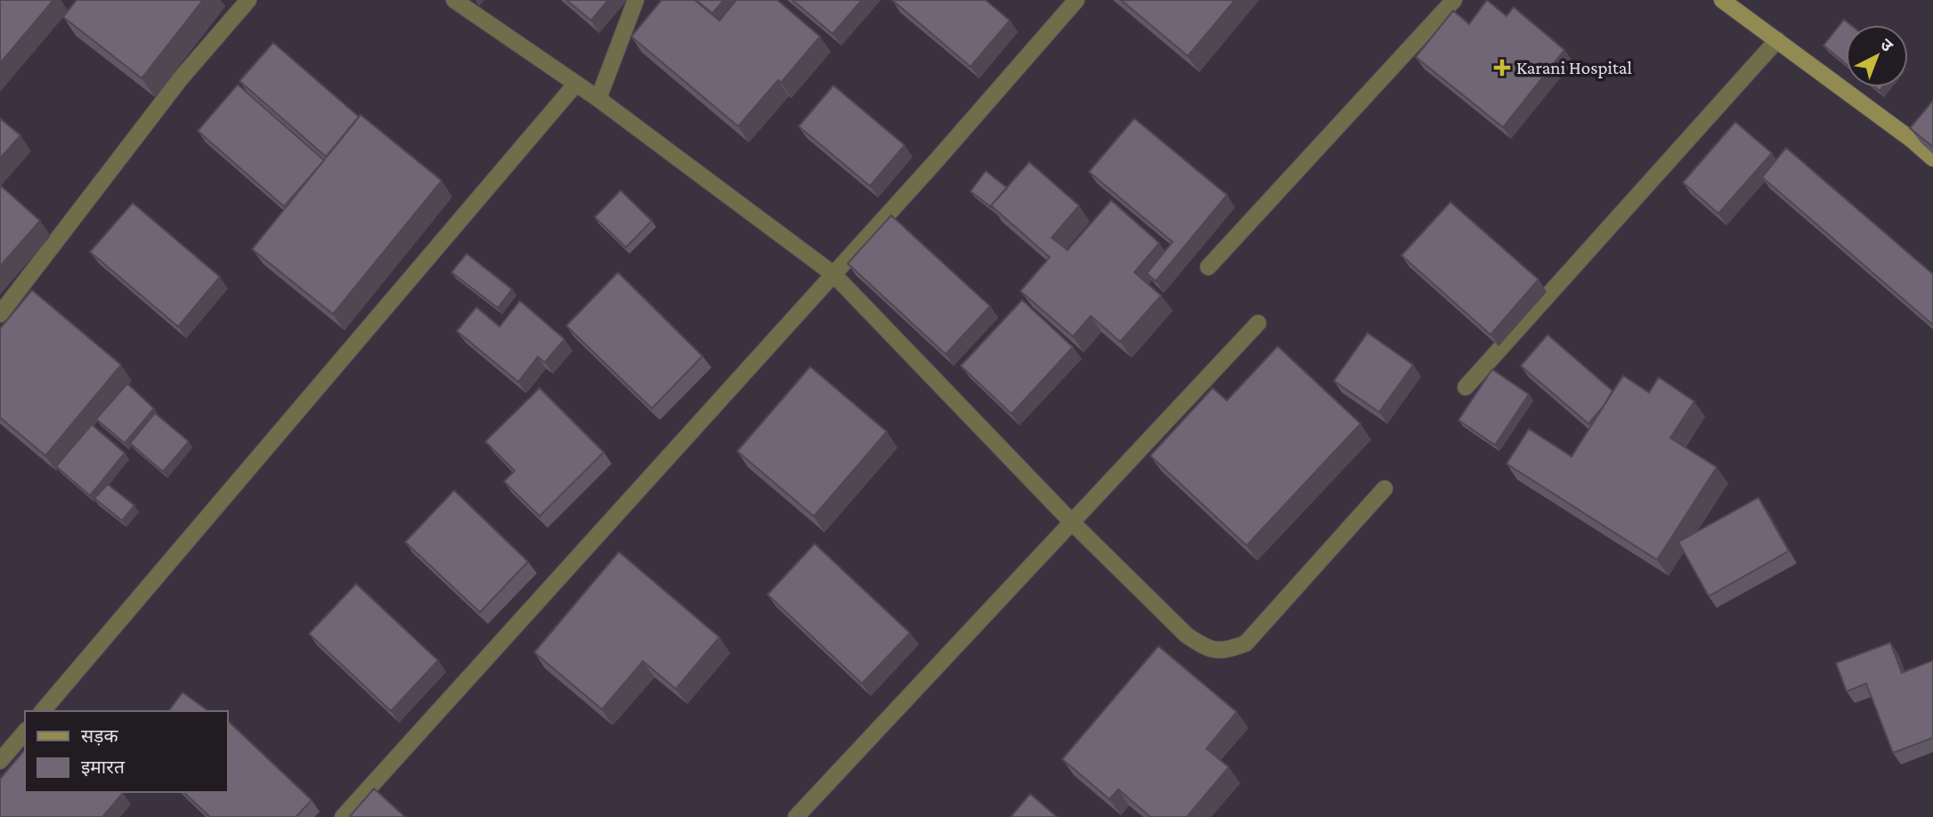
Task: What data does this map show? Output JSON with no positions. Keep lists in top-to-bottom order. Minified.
{"places":{"health":["Karani Hospital"]},"legend":["सड़क","इमारत"],"north":"top right"}
